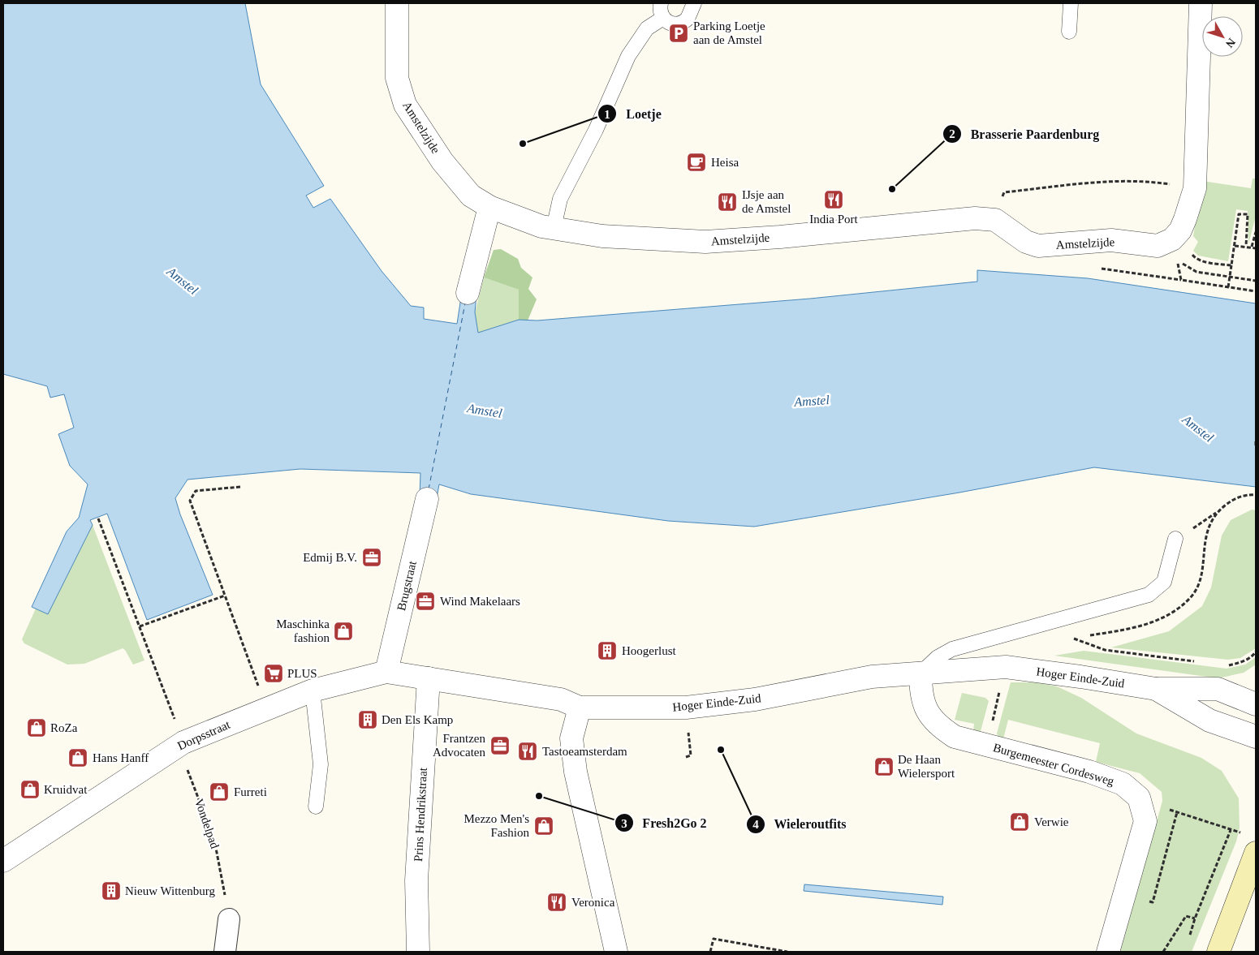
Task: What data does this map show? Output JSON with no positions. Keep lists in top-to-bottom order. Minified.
{"streets":{"street":["Amstelzijde","Brugstraat","Hoger Einde-Zuid","Dorpsstraat","Burgemeester Cordesweg","Prins Hendrikstraat"],"path":["Vondelpad"]},"crossings":[["Brugstraat","Dorpsstraat"],["Hoger Einde-Zuid","Dorpsstraat"],["Hoger Einde-Zuid","Burgemeester Cordesweg"],["Hoger Einde-Zuid","Prins Hendrikstraat"],["Dorpsstraat","Prins Hendrikstraat"],["Dorpsstraat","Vondelpad"]],"water":["Amstel"],"places":{"parking":["Parking Loetje aan de Amstel"],"other":["Loetje","Brasserie Paardenburg","Wieleroutfits","Fresh2Go 2"],"cafe":["Heisa"],"restaurant":["India Port","IJsje aan de Amstel","Tastoeamsterdam","Veronica"],"office":["Edmij B.V.","Wind Makelaars","Frantzen Advocaten"],"shop":["Maschinka fashion","RoZa","Hans Hanff","De Haan Wielersport","Kruidvat","Furreti","Verwie","Mezzo Men's Fashion"],"building":["Hoogerlust","Den Els Kamp","Nieuw Wittenburg"],"supermarket":["PLUS"]},"north":"bottom right"}
